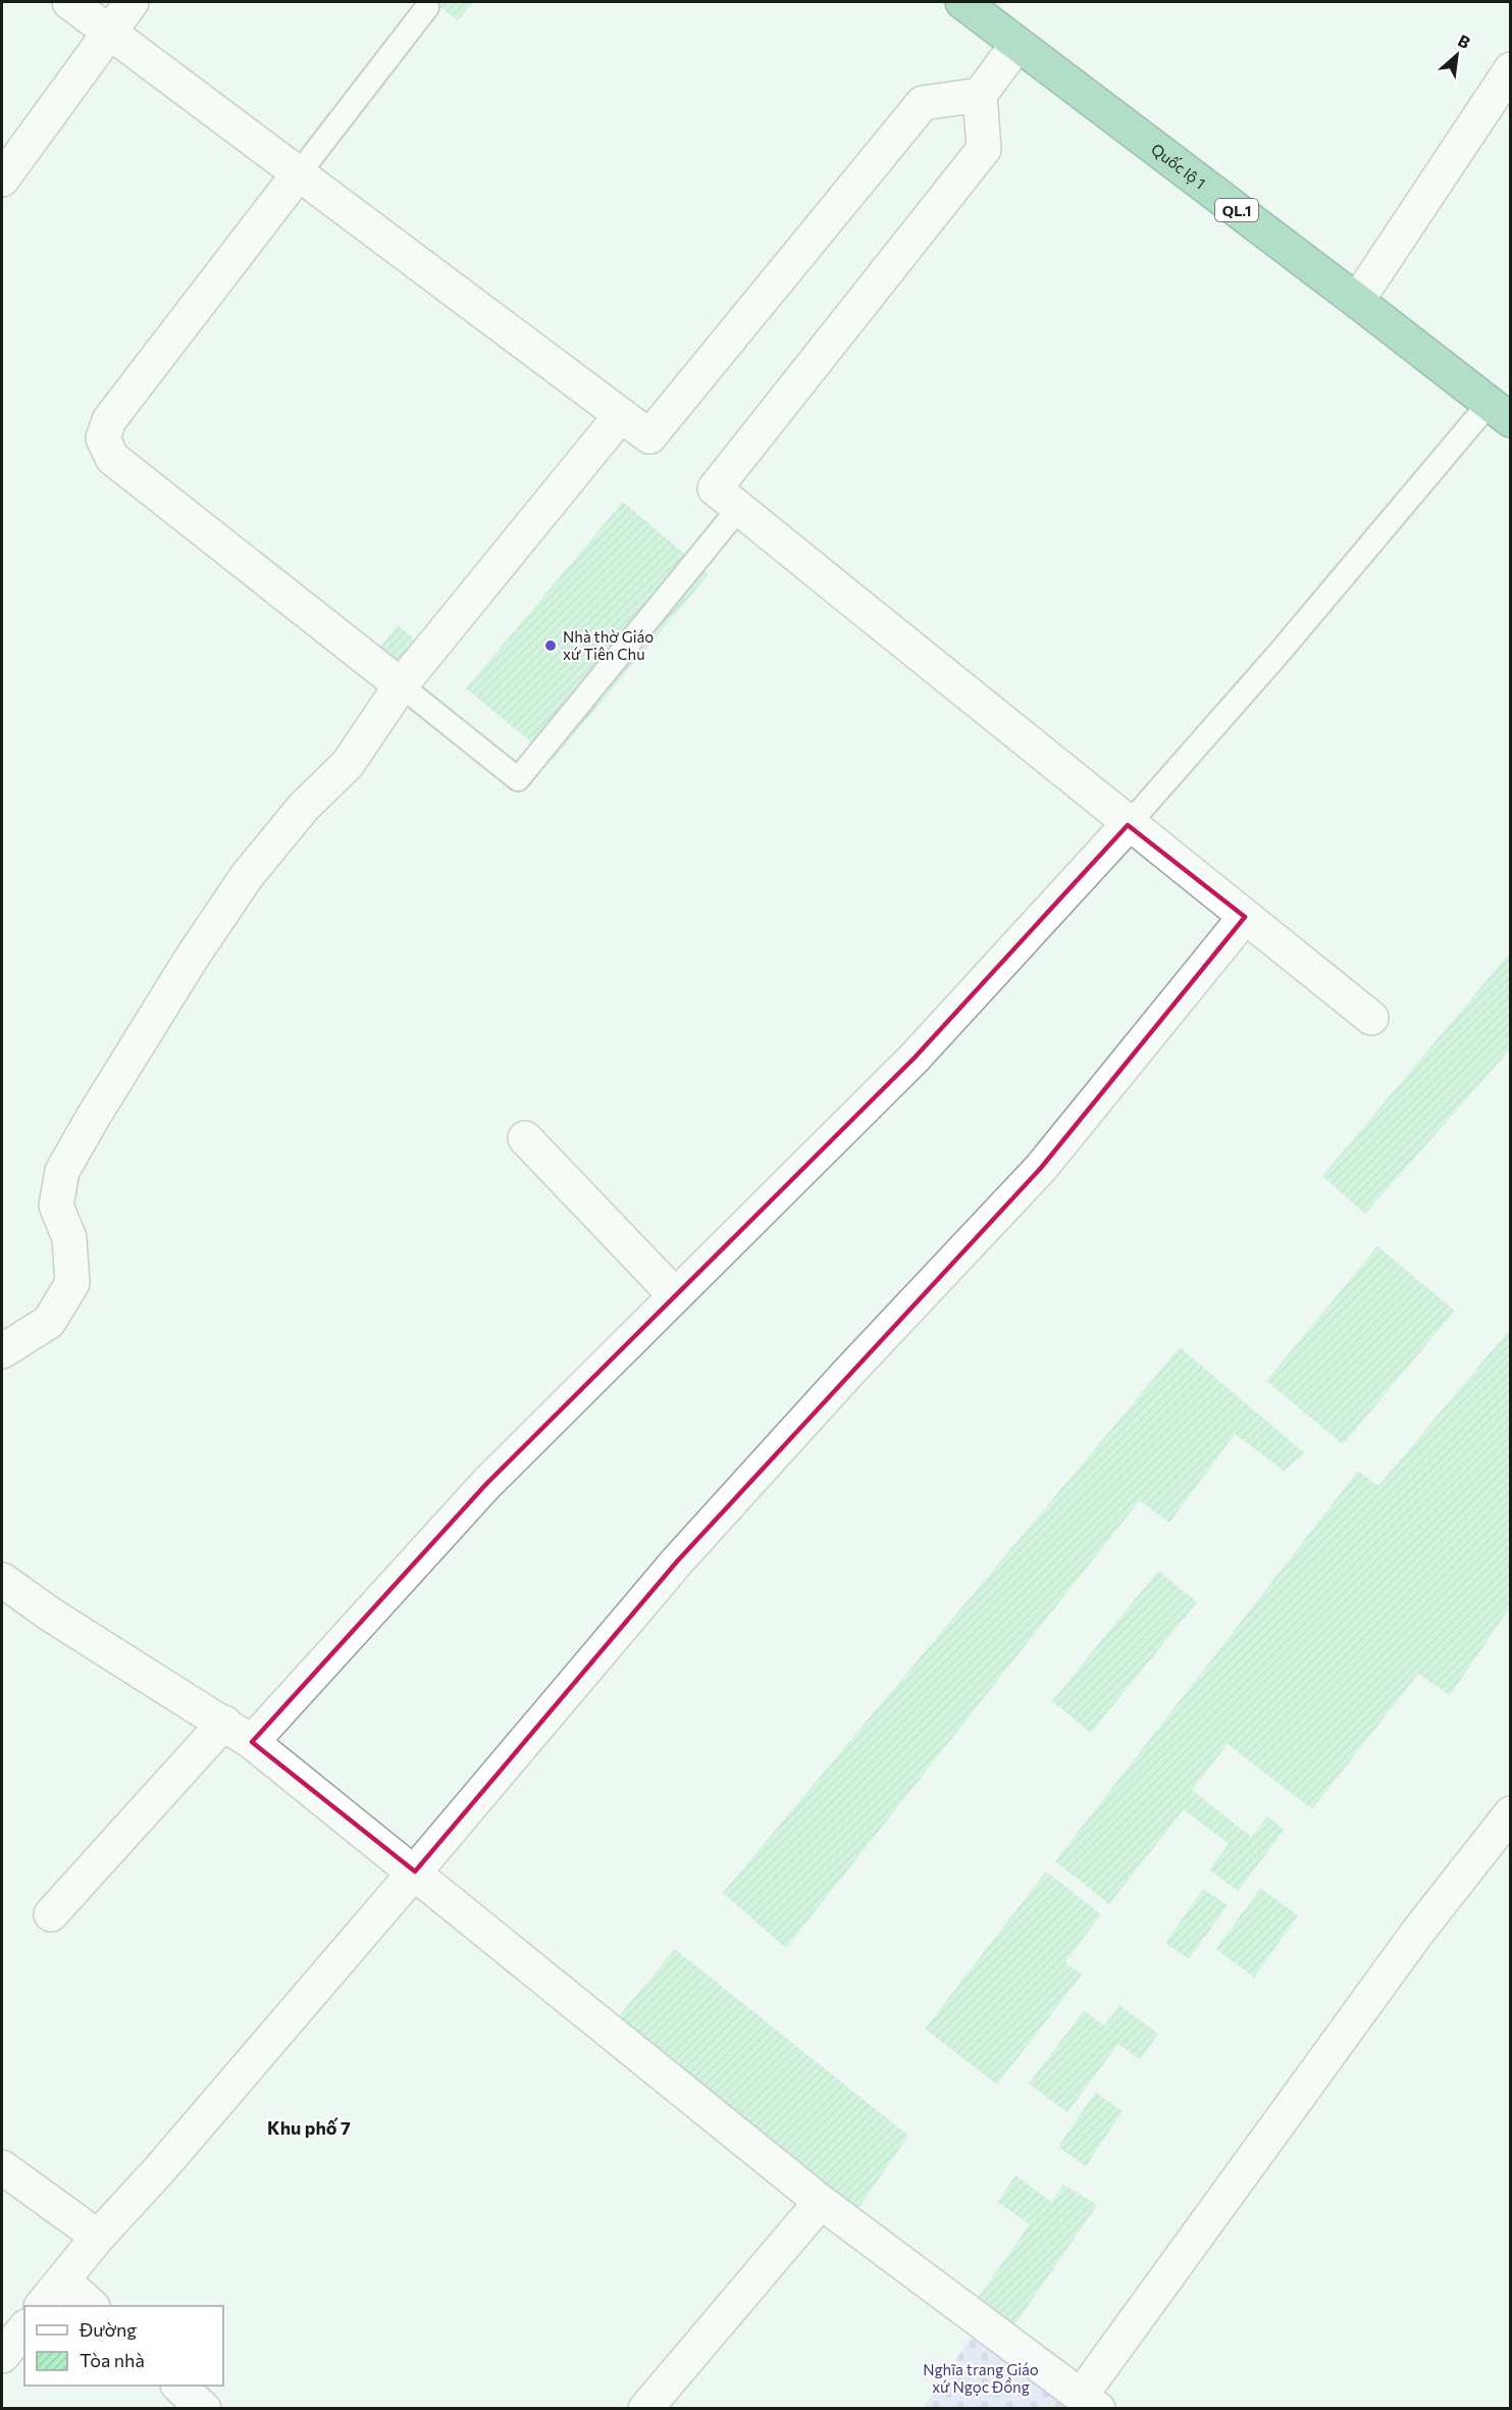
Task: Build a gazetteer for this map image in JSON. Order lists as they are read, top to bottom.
{
  "streets": {
    "highway": ["Quốc lộ 1", "QL.1"]
  },
  "districts": ["Khu phố 7"],
  "parks": ["Nghĩa trang Giáo xứ Ngọc Đồng"],
  "places": ["Nhà thờ Giáo xứ Tiên Chu"],
  "legend": ["Đường", "Tòa nhà"],
  "north": "top right"
}
